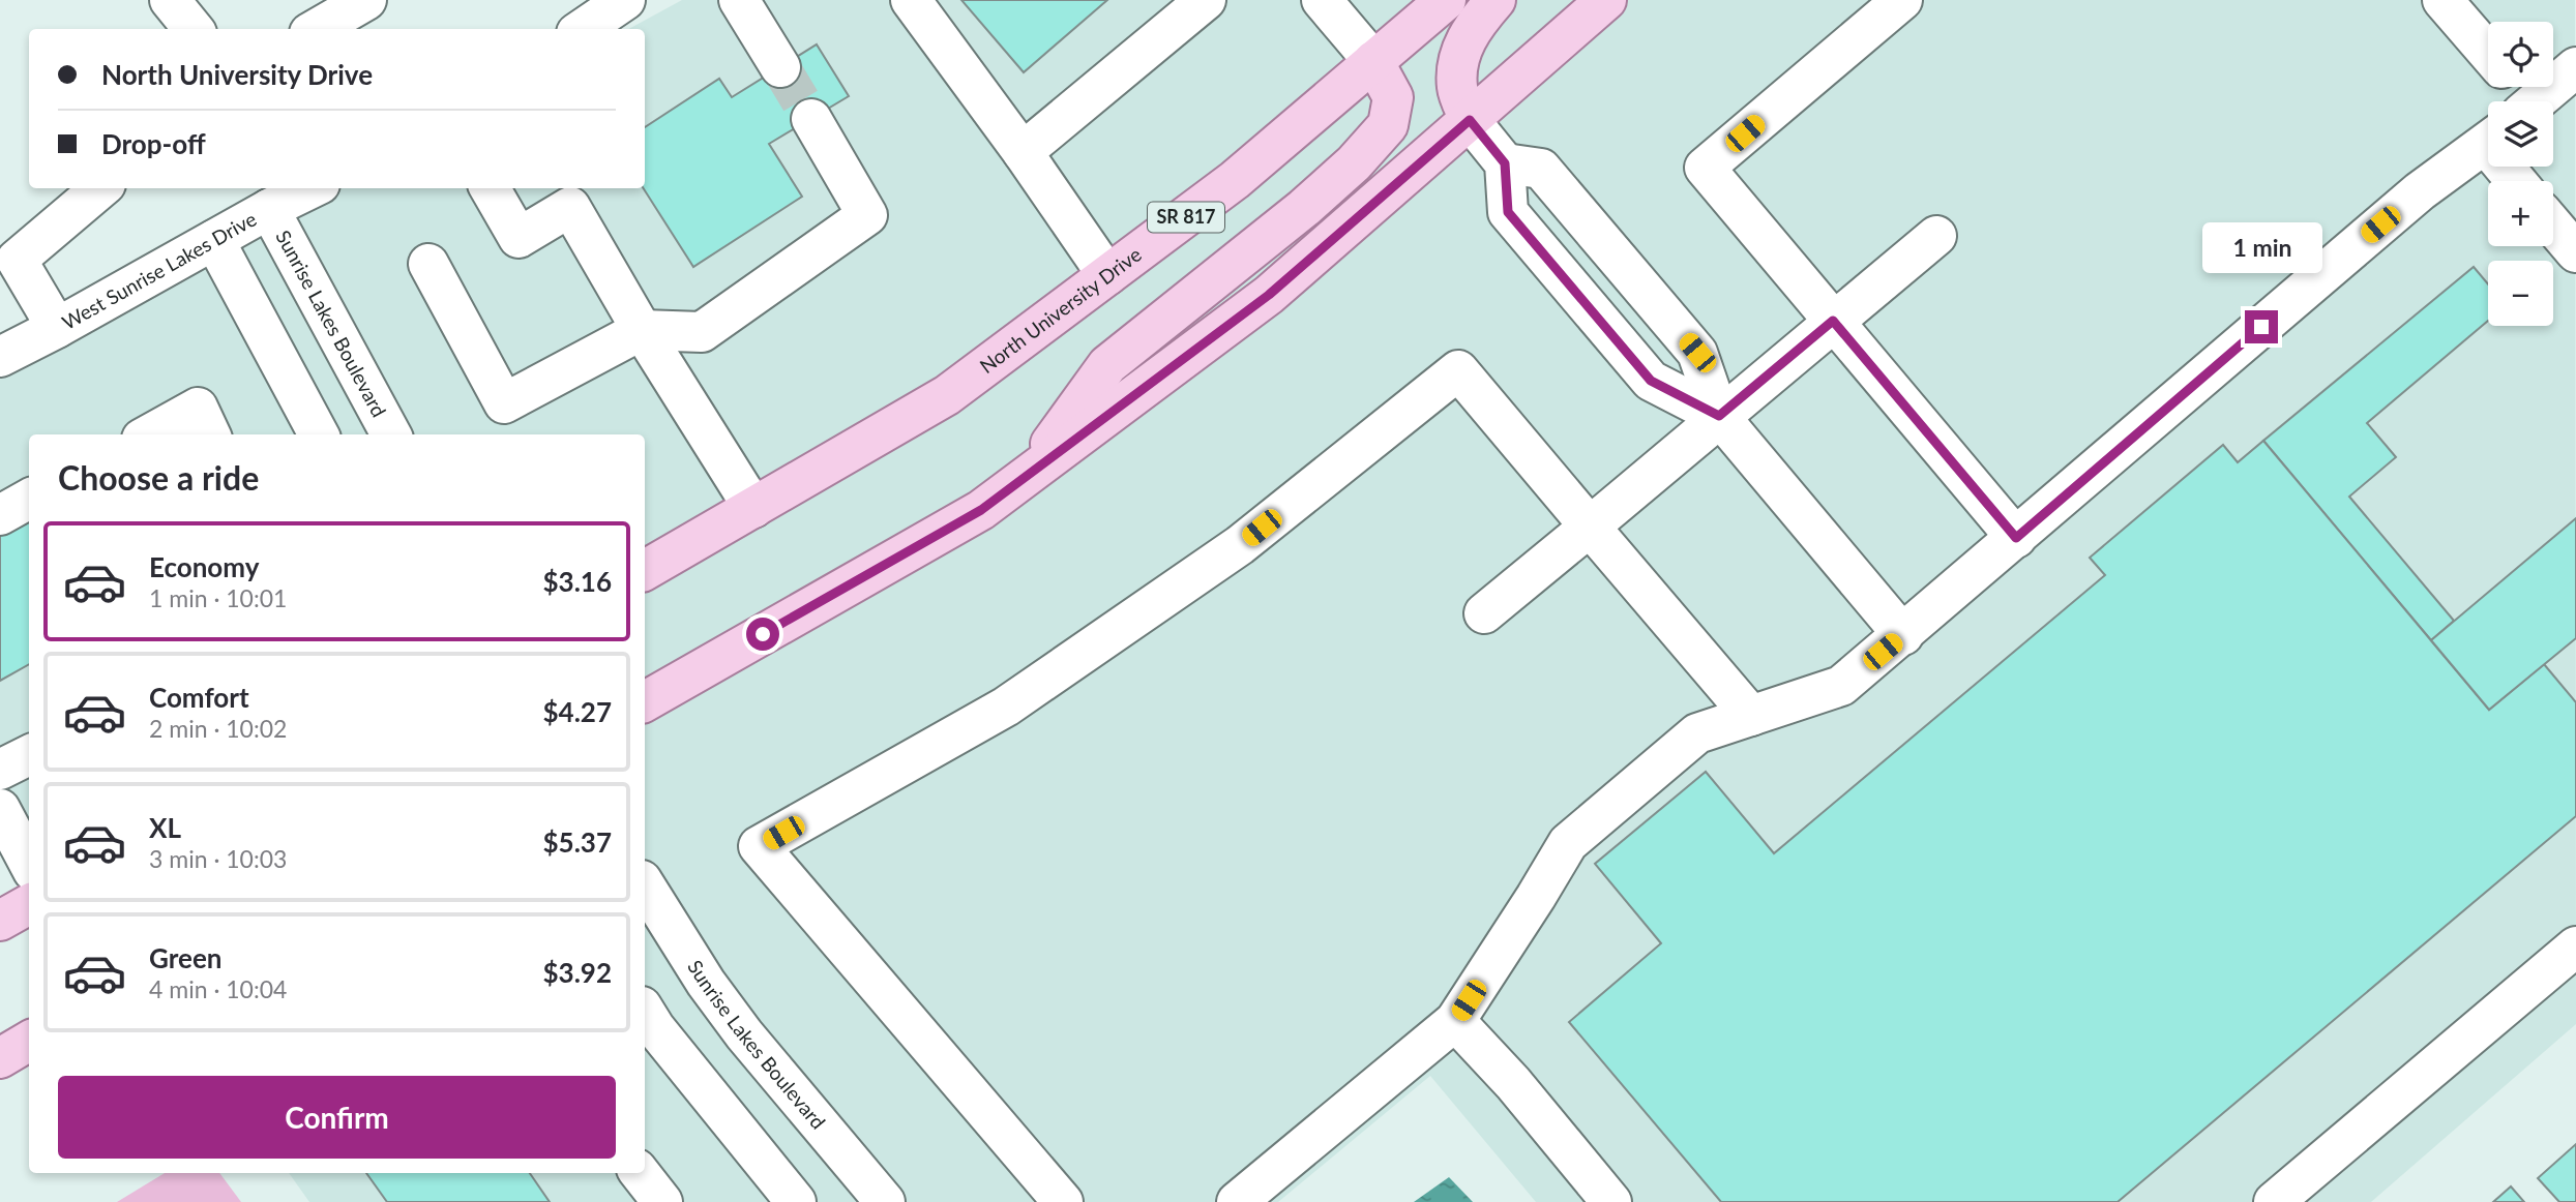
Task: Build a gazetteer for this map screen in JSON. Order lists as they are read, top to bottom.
{
  "streets": {
    "main road": ["SR 817", "North University Drive"],
    "street": ["West Sunrise Lakes Drive", "Sunrise Lakes Boulevard"]
  },
  "crossings": [
    ["West Sunrise Lakes Drive", "Sunrise Lakes Boulevard"]
  ],
  "page": {
    "map_buttons": ["+", "−"],
    "banner": ["North University Drive", "Drop-off"],
    "bubble": "1 min",
    "heading": "Choose a ride",
    "list": [
      {
        "name": "Economy",
        "note": "1 min · 10:01",
        "value": "$3.16"
      },
      {
        "name": "Comfort",
        "note": "2 min · 10:02",
        "value": "$4.27"
      },
      {
        "name": "XL",
        "note": "3 min · 10:03",
        "value": "$5.37"
      },
      {
        "name": "Green",
        "note": "4 min · 10:04",
        "value": "$3.92"
      }
    ],
    "buttons": "Confirm"
  }
}
